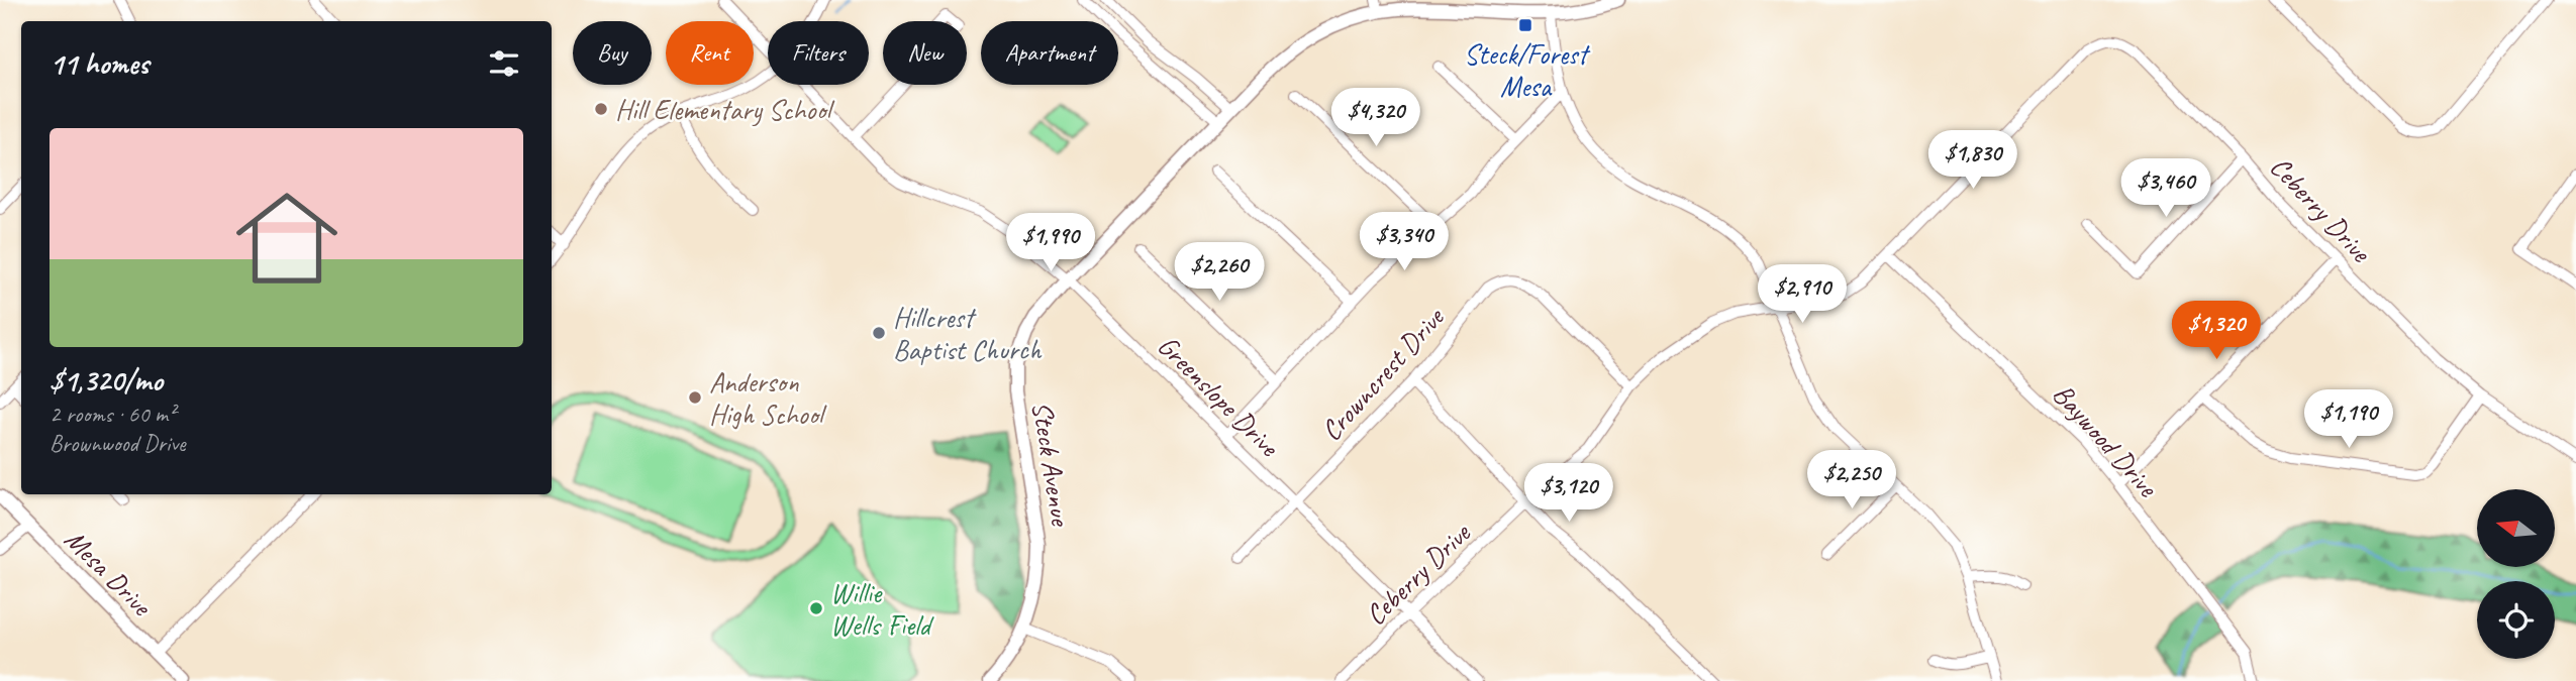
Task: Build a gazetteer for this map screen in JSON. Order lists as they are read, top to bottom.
{
  "streets": {
    "street": [
      "Ceberry Drive",
      "Crowncrest Drive",
      "Greenslope Drive",
      "Baywood Drive",
      "Steck Avenue",
      "Mesa Drive"
    ]
  },
  "crossings": [
    ["Ceberry Drive", "Crowncrest Drive"],
    ["Ceberry Drive", "Greenslope Drive"],
    ["Ceberry Drive", "Baywood Drive"],
    ["Crowncrest Drive", "Greenslope Drive"],
    ["Greenslope Drive", "Steck Avenue"]
  ],
  "places": {
    "transit": ["Steck/Forest Mesa"],
    "other": [
      "Hill Elementary School",
      "Hillcrest Baptist Church",
      "Anderson High School",
      "Willie Wells Field"
    ]
  },
  "north": "left",
  "page": {
    "chip": [
      "Buy",
      "Rent",
      "Filters",
      "New",
      "Apartment"
    ],
    "heading": "11 homes",
    "price": [
      "$4,320",
      "$1,830",
      "$3,460",
      "$3,340",
      "$1,990",
      "$2,260",
      "$2,910",
      "$1,320",
      "$1,190",
      "$2,250",
      "$3,120"
    ],
    "list": [
      {
        "name": "$1,320/mo",
        "note": "2 rooms · 60 m² · Brownwood Drive"
      }
    ]
  }
}
